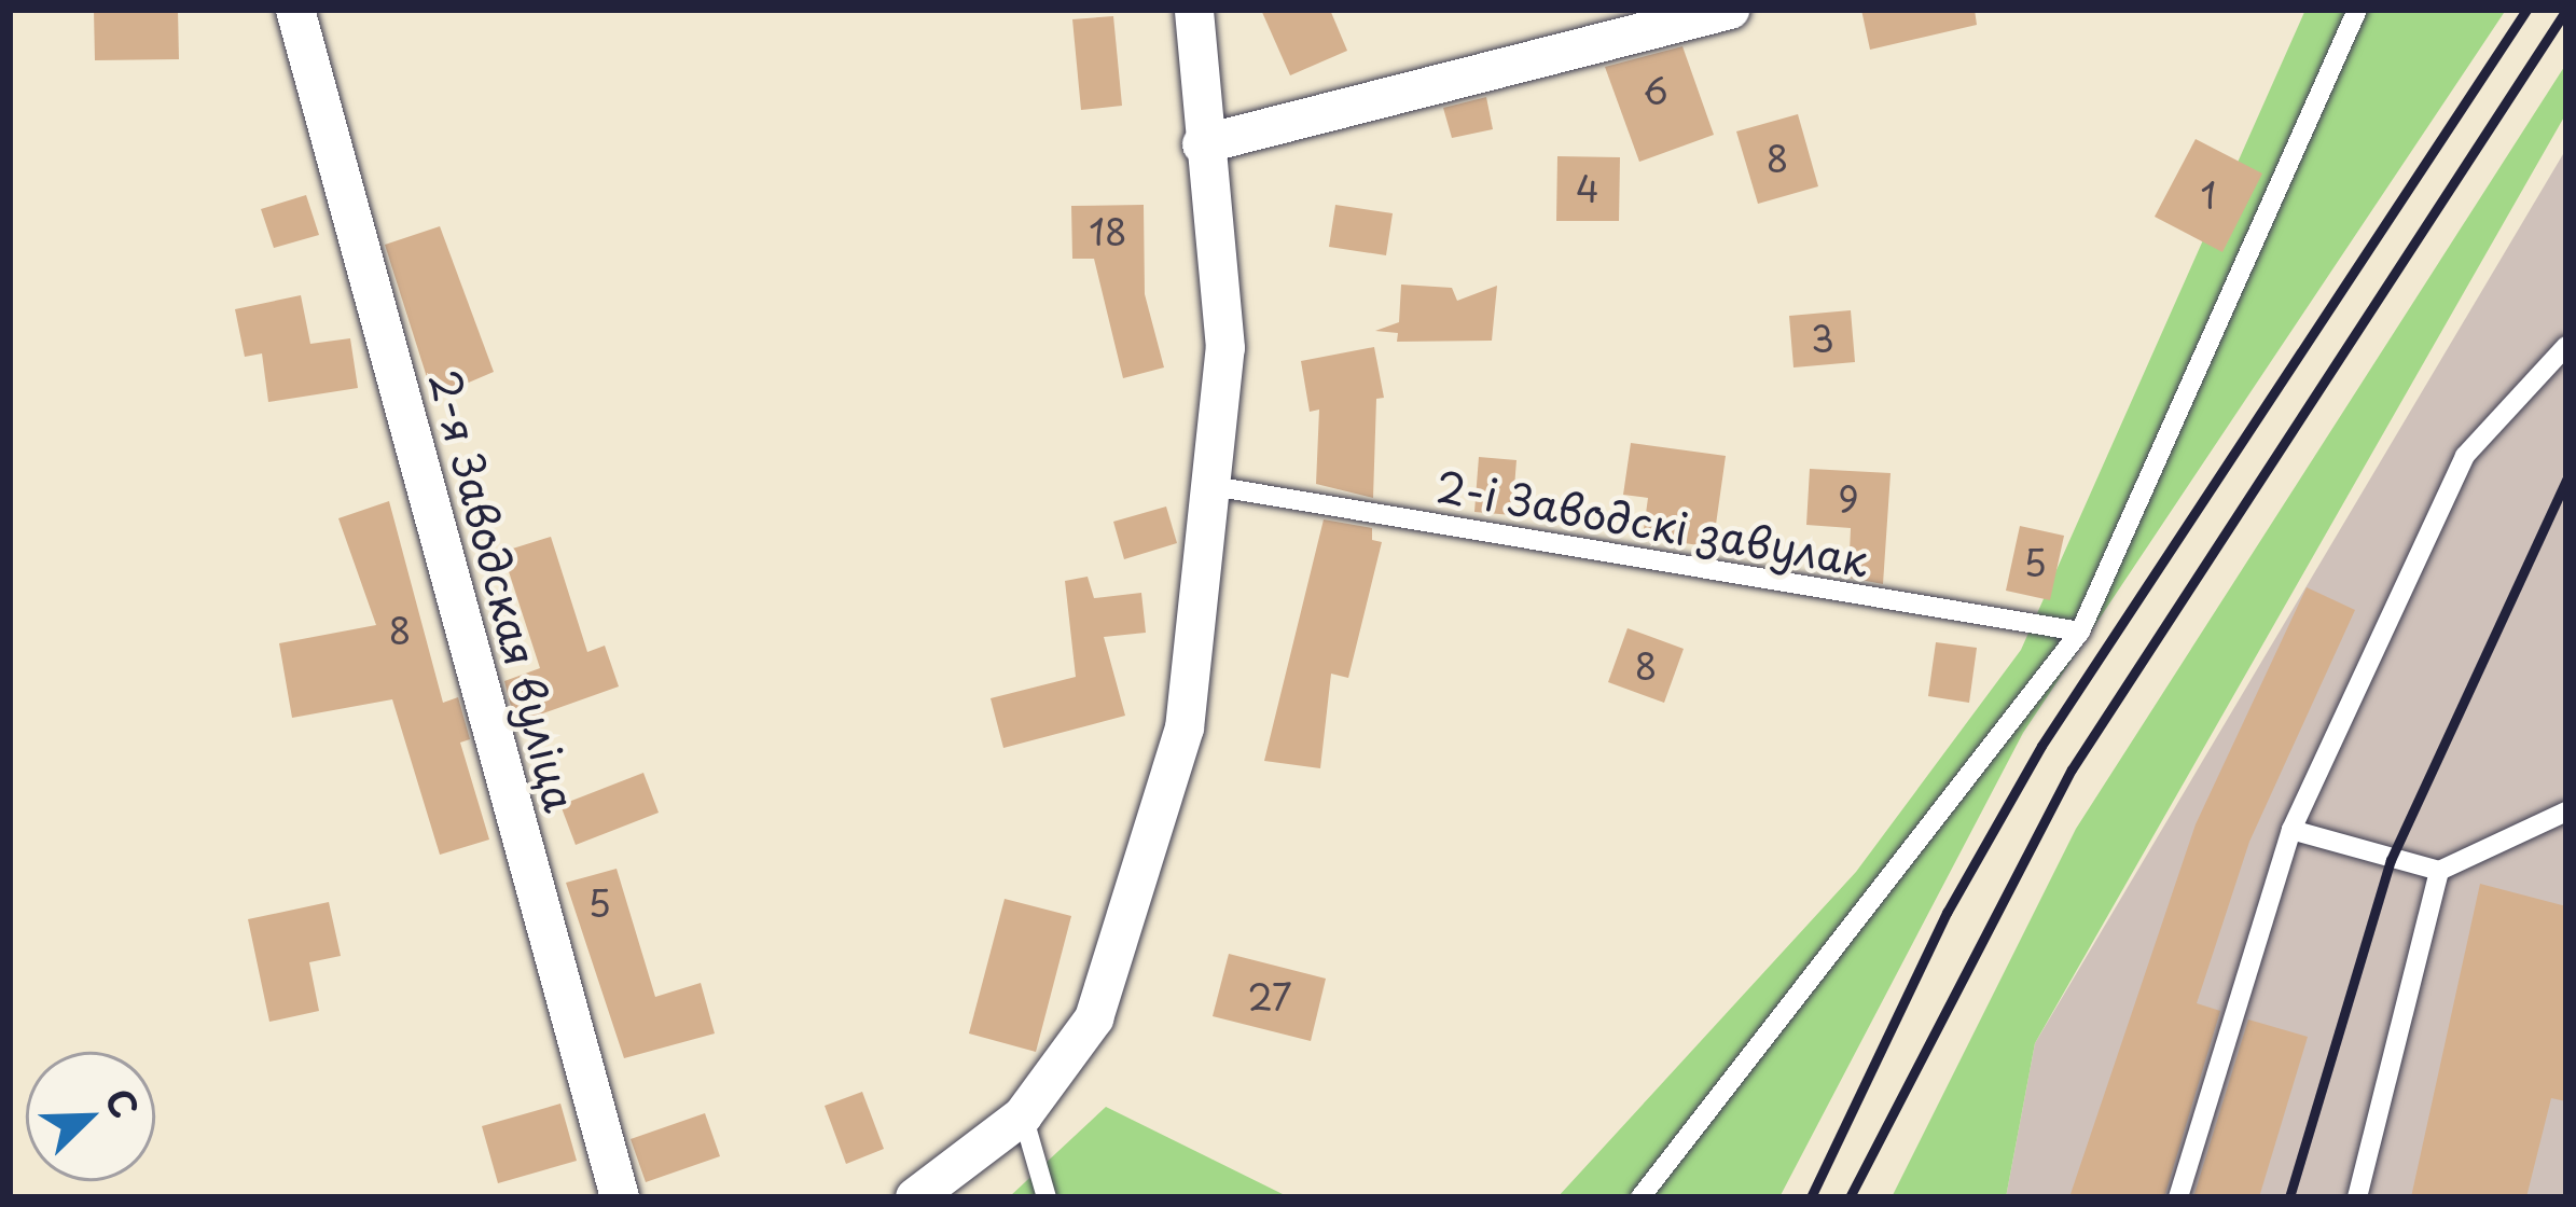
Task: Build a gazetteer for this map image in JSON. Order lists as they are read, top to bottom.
{
  "streets": {
    "street": ["2-я Заводская вуліца"],
    "lane": ["2-і Заводскі завулак"]
  },
  "house_numbers": [
    "6",
    "8",
    "4",
    "1",
    "18",
    "3",
    "9",
    "5",
    "8",
    "8",
    "5",
    "27"
  ],
  "north": "top right"
}
